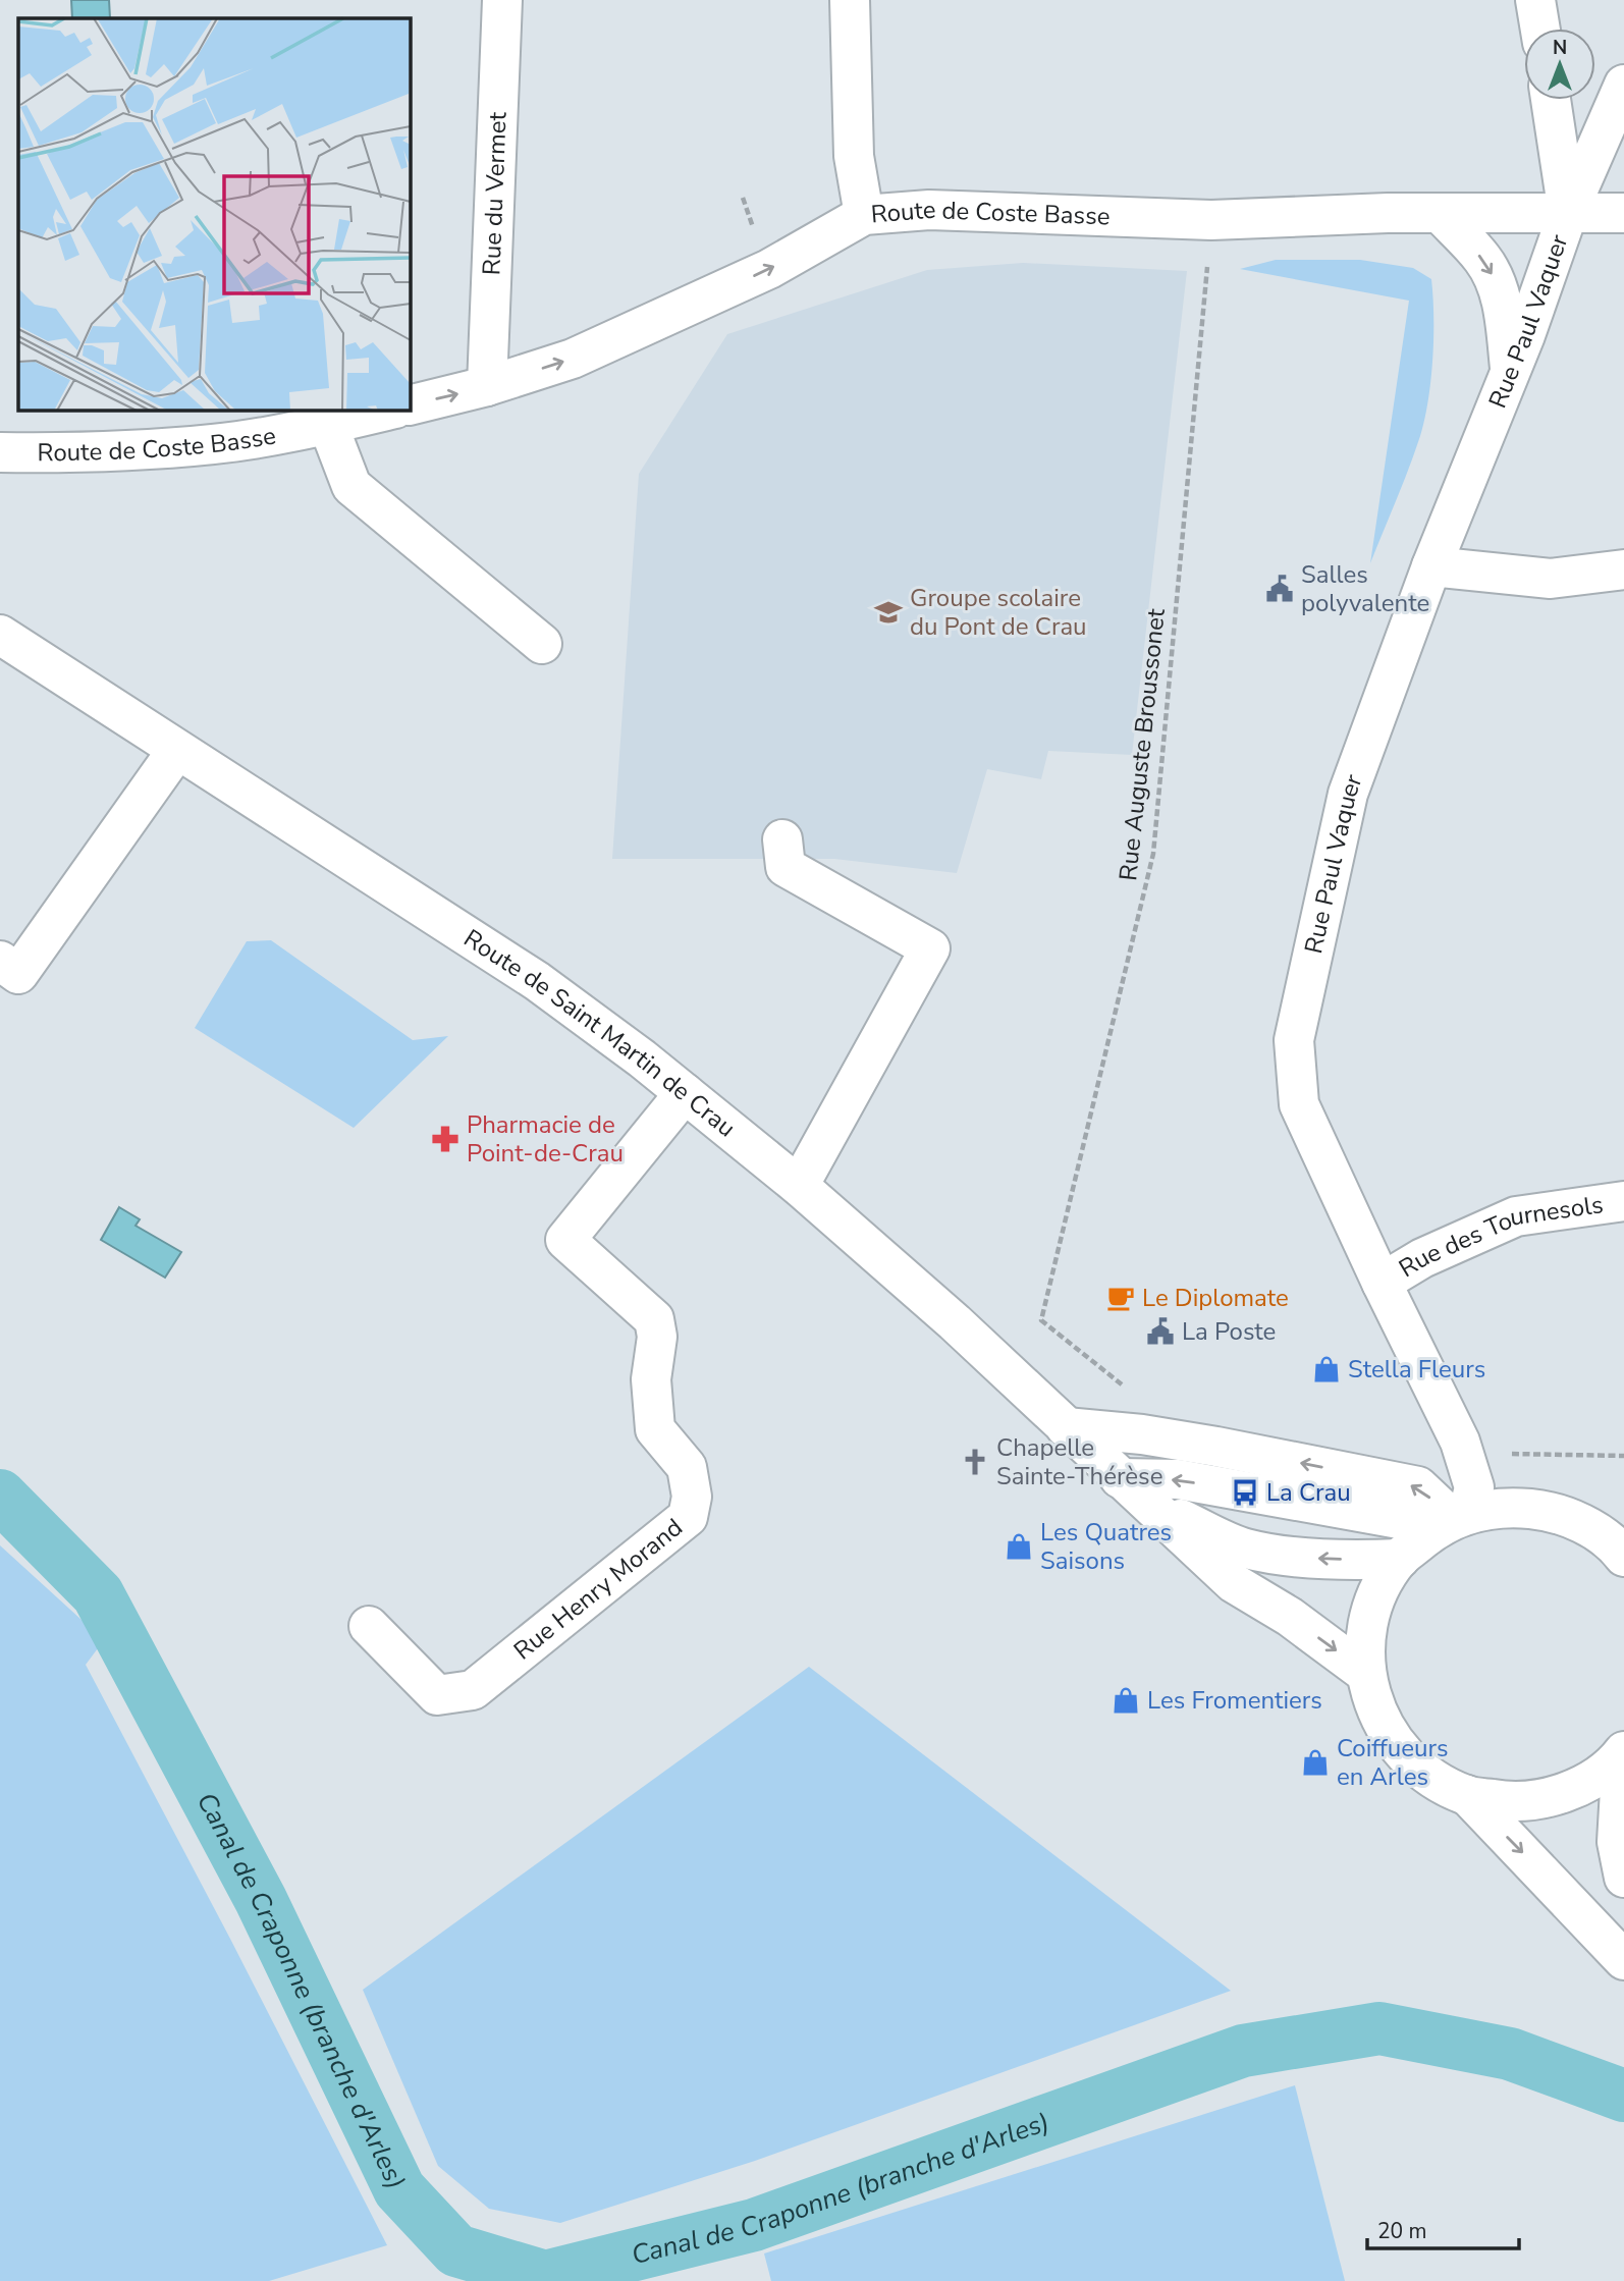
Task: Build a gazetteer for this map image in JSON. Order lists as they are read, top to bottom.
{
  "streets": {
    "street": [
      "Rue du Vermet",
      "Route de Coste Basse",
      "Rue Paul Vaquer",
      "Route de Saint Martin de Crau",
      "Rue des Tournesols",
      "Rue Henry Morand"
    ],
    "path": ["Rue Auguste Broussonet"]
  },
  "crossings": [
    ["Rue du Vermet", "Route de Coste Basse"],
    ["Route de Coste Basse", "Rue Paul Vaquer"],
    ["Route de Coste Basse", "Rue Auguste Broussonet"],
    ["Rue Paul Vaquer", "Rue des Tournesols"],
    ["Route de Saint Martin de Crau", "Rue Henry Morand"]
  ],
  "water": ["Canal de Craponne (branche d'Arles)"],
  "places": {
    "public building": ["Salles polyvalente", "La Poste"],
    "school or university": ["Groupe scolaire du Pont de Crau"],
    "pharmacy": ["Pharmacie de Point-de-Crau"],
    "cafe": ["Le Diplomate"],
    "shop": [
      "Stella Fleurs",
      "Les Quatres Saisons",
      "Les Fromentiers",
      "Coiffueurs en Arles"
    ],
    "church": ["Chapelle Sainte-Thérèse"],
    "bus stop": ["La Crau"]
  },
  "scale_bar": "20 m",
  "north": "top"
}
